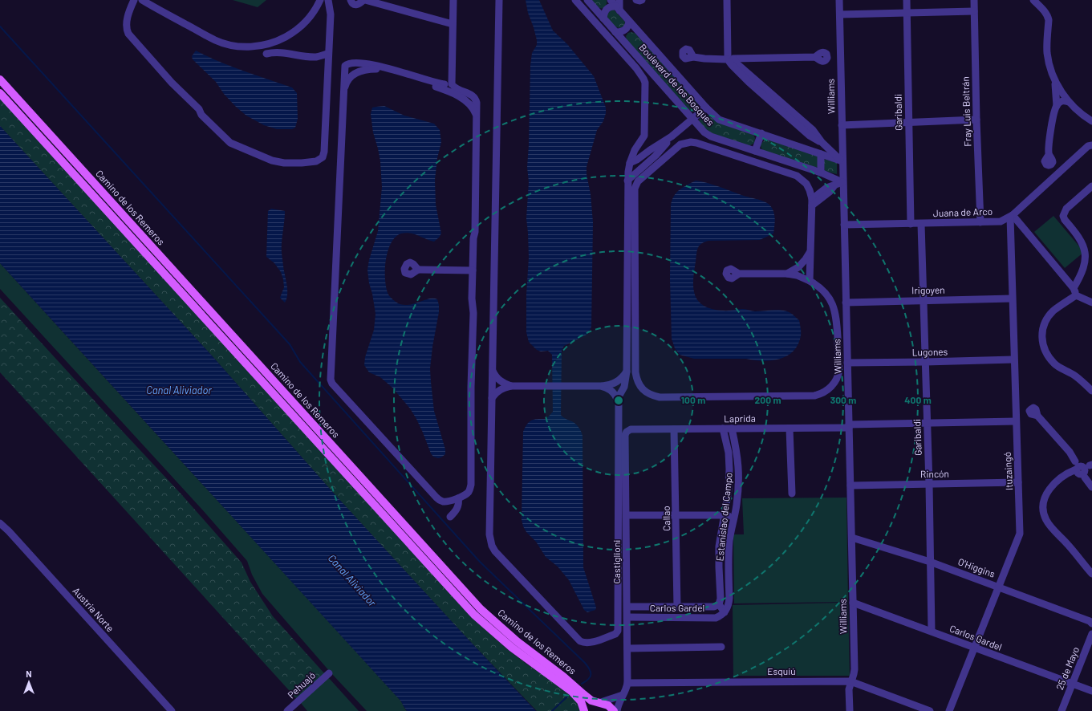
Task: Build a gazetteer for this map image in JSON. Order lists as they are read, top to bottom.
{
  "streets": {
    "main road": ["Camino de los Remeros"],
    "street": [
      "Boulevard de los Bosques",
      "Williams",
      "Fray Luis Beltrán",
      "Garibaldi",
      "Juana de Arco",
      "Irigoyen",
      "Lugones",
      "Laprida",
      "Ituzaingó",
      "Rincón",
      "Estanislao del Campo",
      "Callao",
      "Castiglioni",
      "O'Higgins",
      "Carlos Gardel",
      "Austria Norte",
      "25 de Mayo",
      "Esquiú",
      "Pehuajó"
    ]
  },
  "crossings": [
    ["Boulevard de los Bosques", "Williams"],
    ["Williams", "Juana de Arco"],
    ["Williams", "Irigoyen"],
    ["Williams", "Lugones"],
    ["Williams", "Laprida"],
    ["Williams", "Rincón"],
    ["Williams", "O'Higgins"],
    ["Williams", "Carlos Gardel"],
    ["Williams", "Esquiú"],
    ["Fray Luis Beltrán", "Juana de Arco"],
    ["Garibaldi", "Juana de Arco"],
    ["Garibaldi", "Irigoyen"],
    ["Garibaldi", "Lugones"],
    ["Garibaldi", "Laprida"],
    ["Garibaldi", "Rincón"],
    ["Garibaldi", "O'Higgins"],
    ["Garibaldi", "Carlos Gardel"],
    ["Juana de Arco", "Ituzaingó"],
    ["Irigoyen", "Ituzaingó"],
    ["Lugones", "Ituzaingó"],
    ["Laprida", "Ituzaingó"],
    ["Laprida", "Estanislao del Campo"],
    ["Laprida", "Callao"],
    ["Laprida", "Castiglioni"],
    ["Ituzaingó", "Rincón"],
    ["Ituzaingó", "O'Higgins"],
    ["Ituzaingó", "Carlos Gardel"],
    ["Estanislao del Campo", "Carlos Gardel"],
    ["Callao", "Carlos Gardel"],
    ["Castiglioni", "Carlos Gardel"],
    ["Castiglioni", "Esquiú"],
    ["Carlos Gardel", "25 de Mayo"]
  ],
  "water": ["Canal Aliviador"],
  "north": "top",
  "rings": [
    "100 m",
    "200 m",
    "300 m",
    "400 m"
  ]
}
